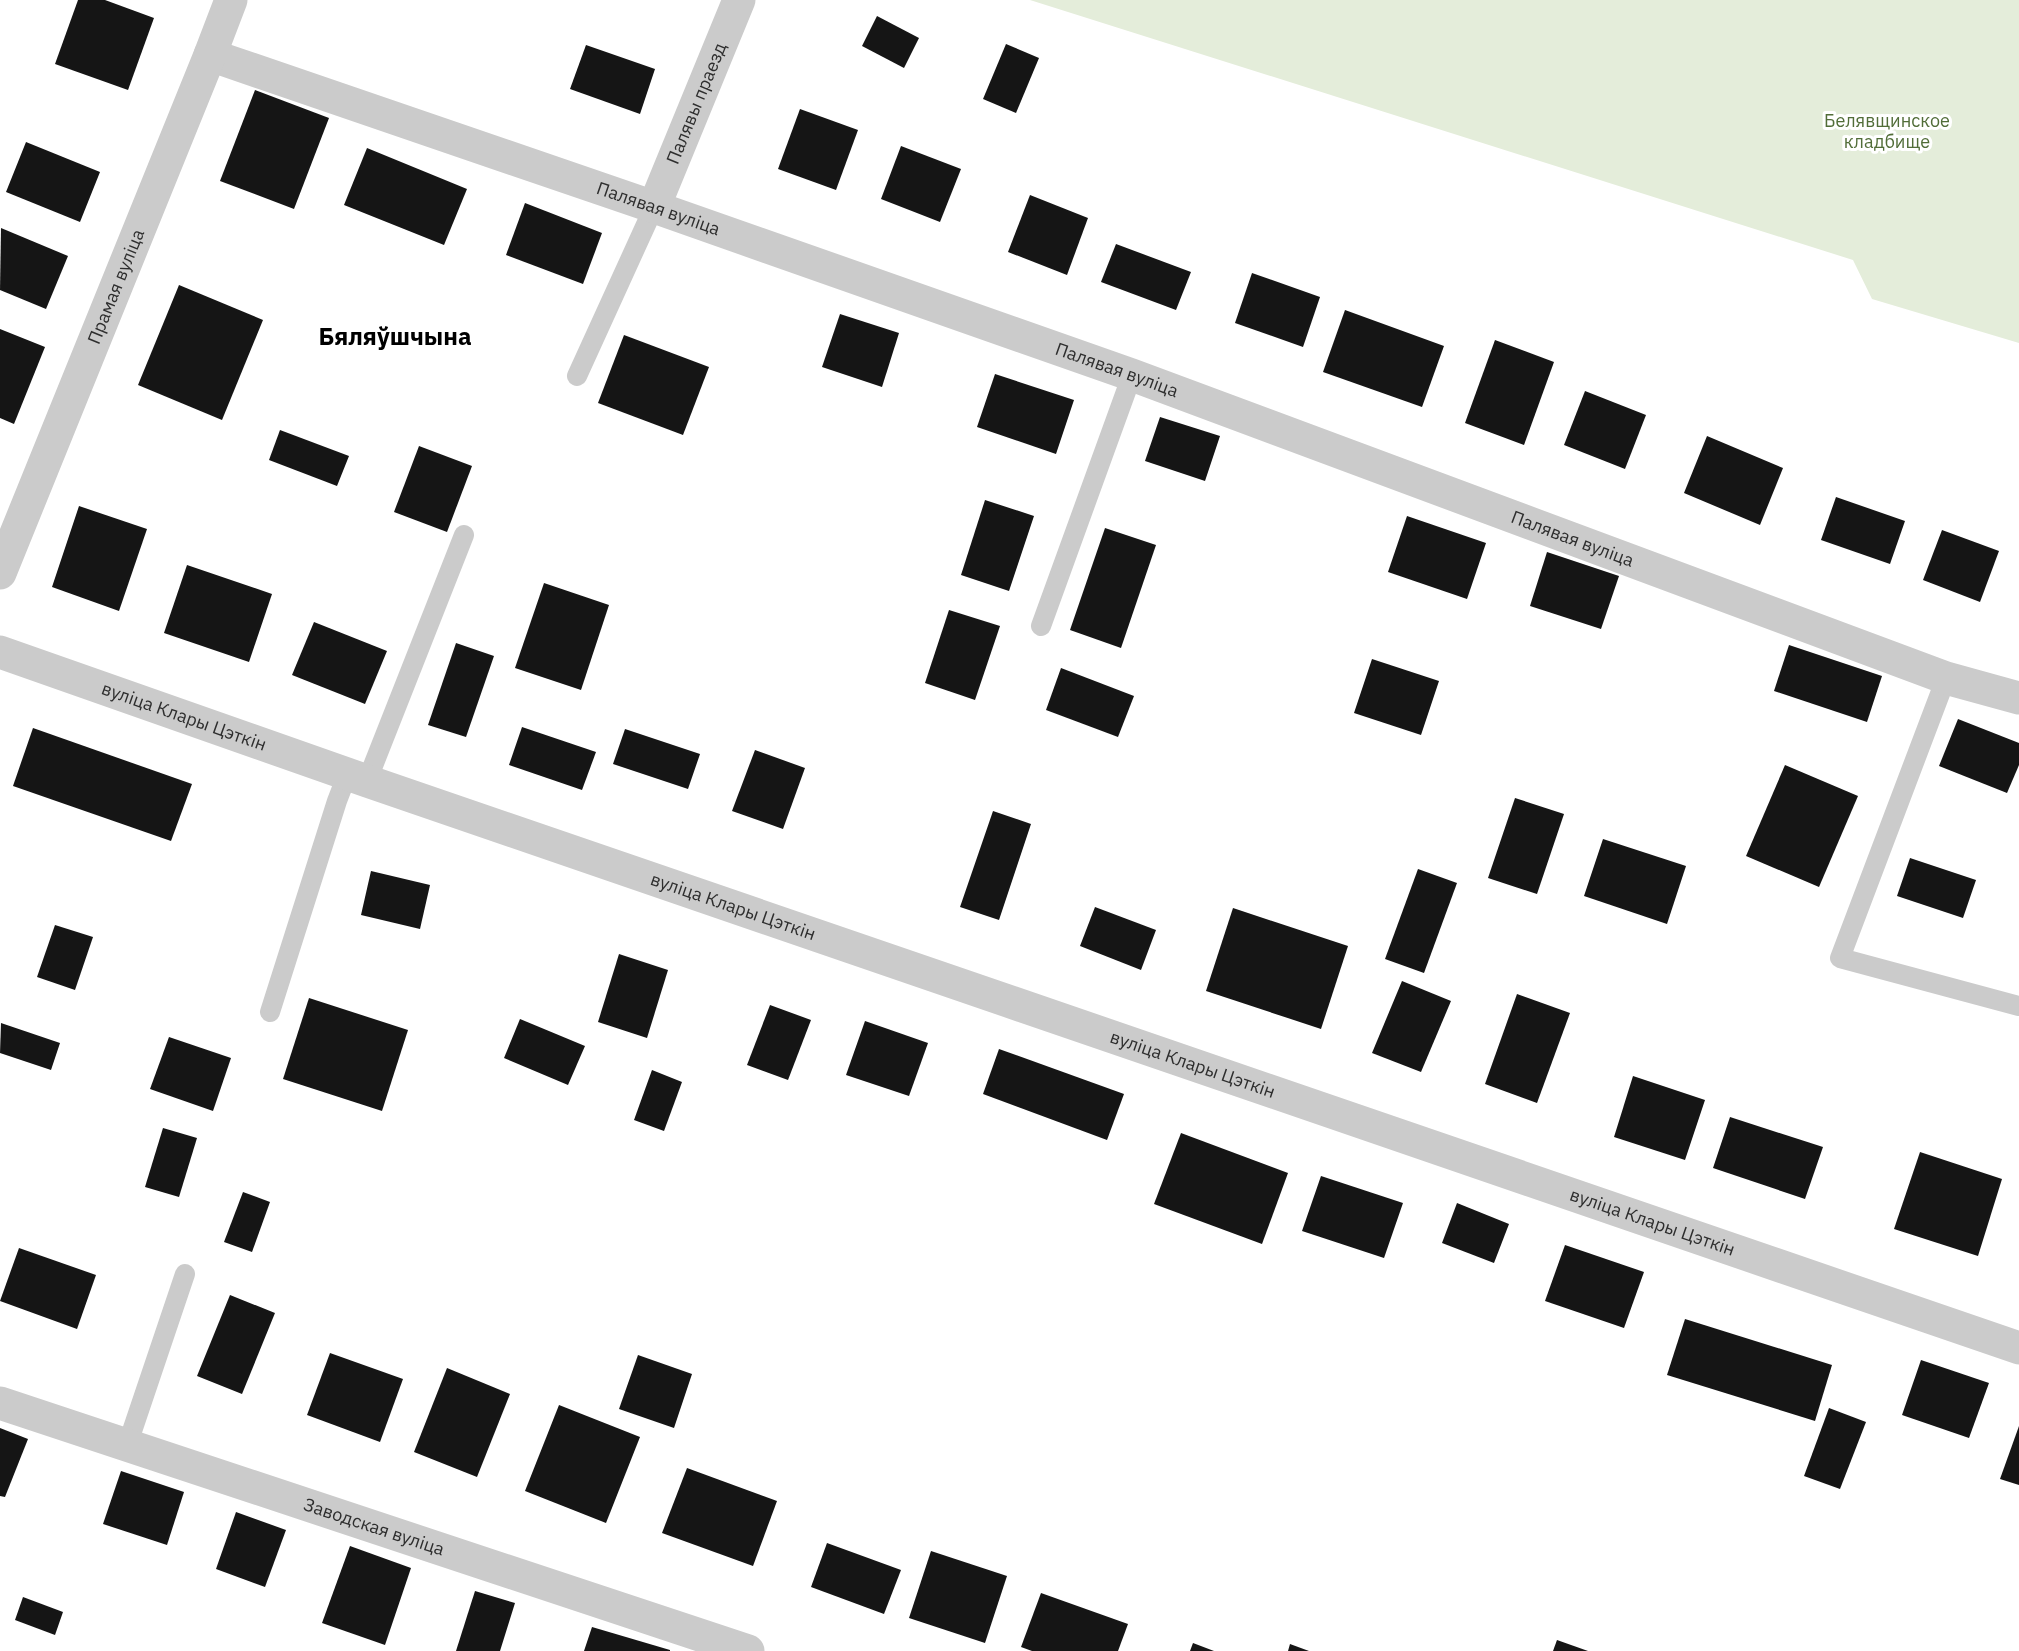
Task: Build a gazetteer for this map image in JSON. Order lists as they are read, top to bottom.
{
  "streets": {
    "street": [
      "Палявы праезд",
      "Палявая вуліца",
      "Прамая вуліца",
      "вуліца Клары Цэткін",
      "Заводская вуліца"
    ]
  },
  "crossings": [
    ["Палявы праезд", "Палявая вуліца"],
    ["Палявая вуліца", "Прамая вуліца"]
  ],
  "districts": ["Бяляўшчына"],
  "parks": ["Белявщинское кладбище"]
}
